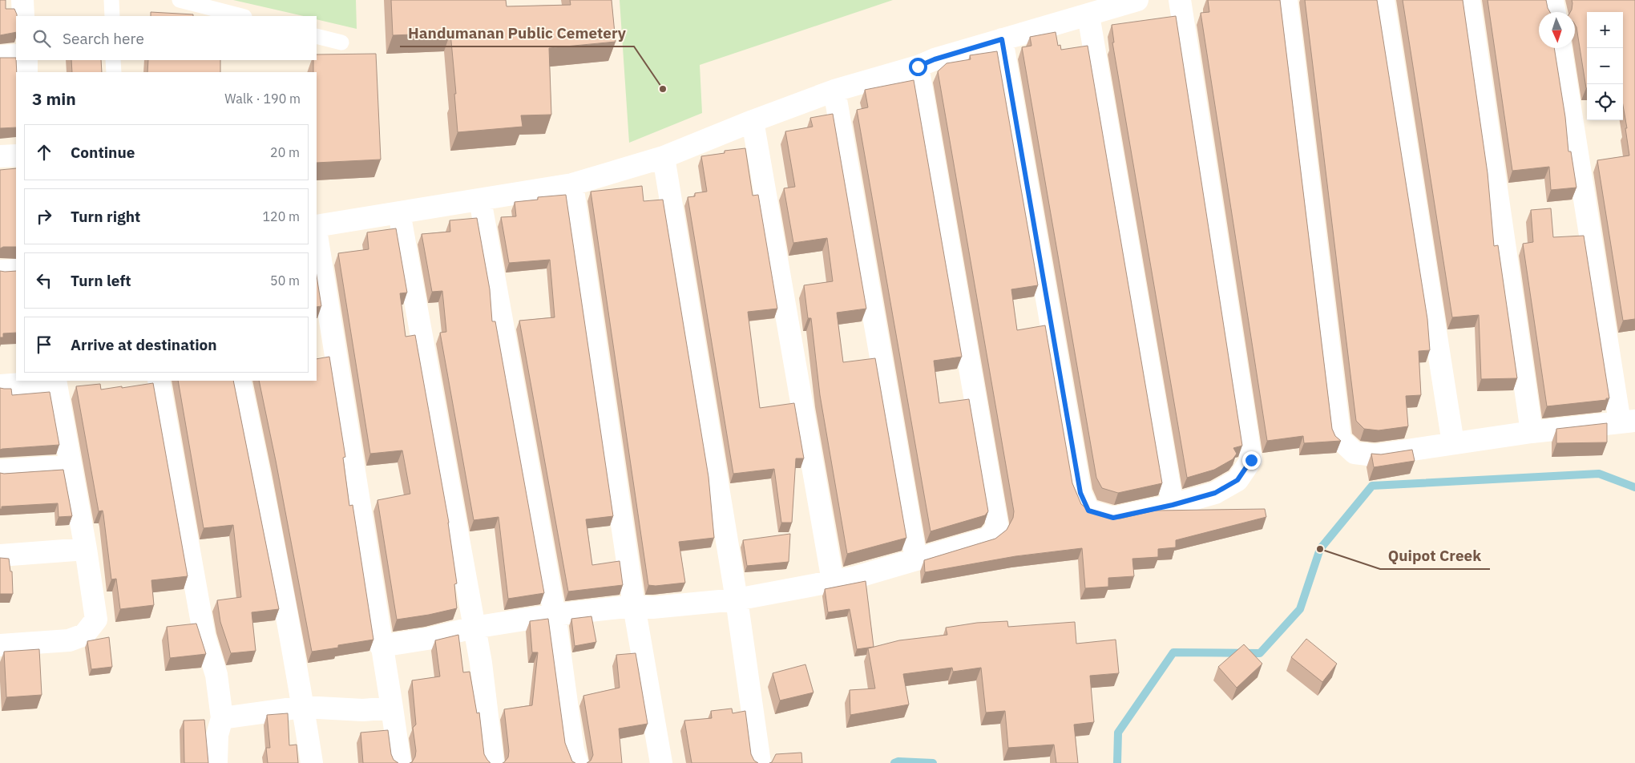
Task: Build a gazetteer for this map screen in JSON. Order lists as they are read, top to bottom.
{
  "places": ["Handumanan Public Cemetery", "Quipot Creek"],
  "north": "bottom",
  "page": {
    "map_buttons": ["+", "−"],
    "search": "Search here",
    "heading": ["3 min", "Walk · 190 m"],
    "list": [
      ["Continue", "20 m"],
      ["Turn right", "120 m"],
      ["Turn left", "50 m"],
      "Arrive at destination"
    ]
  }
}
